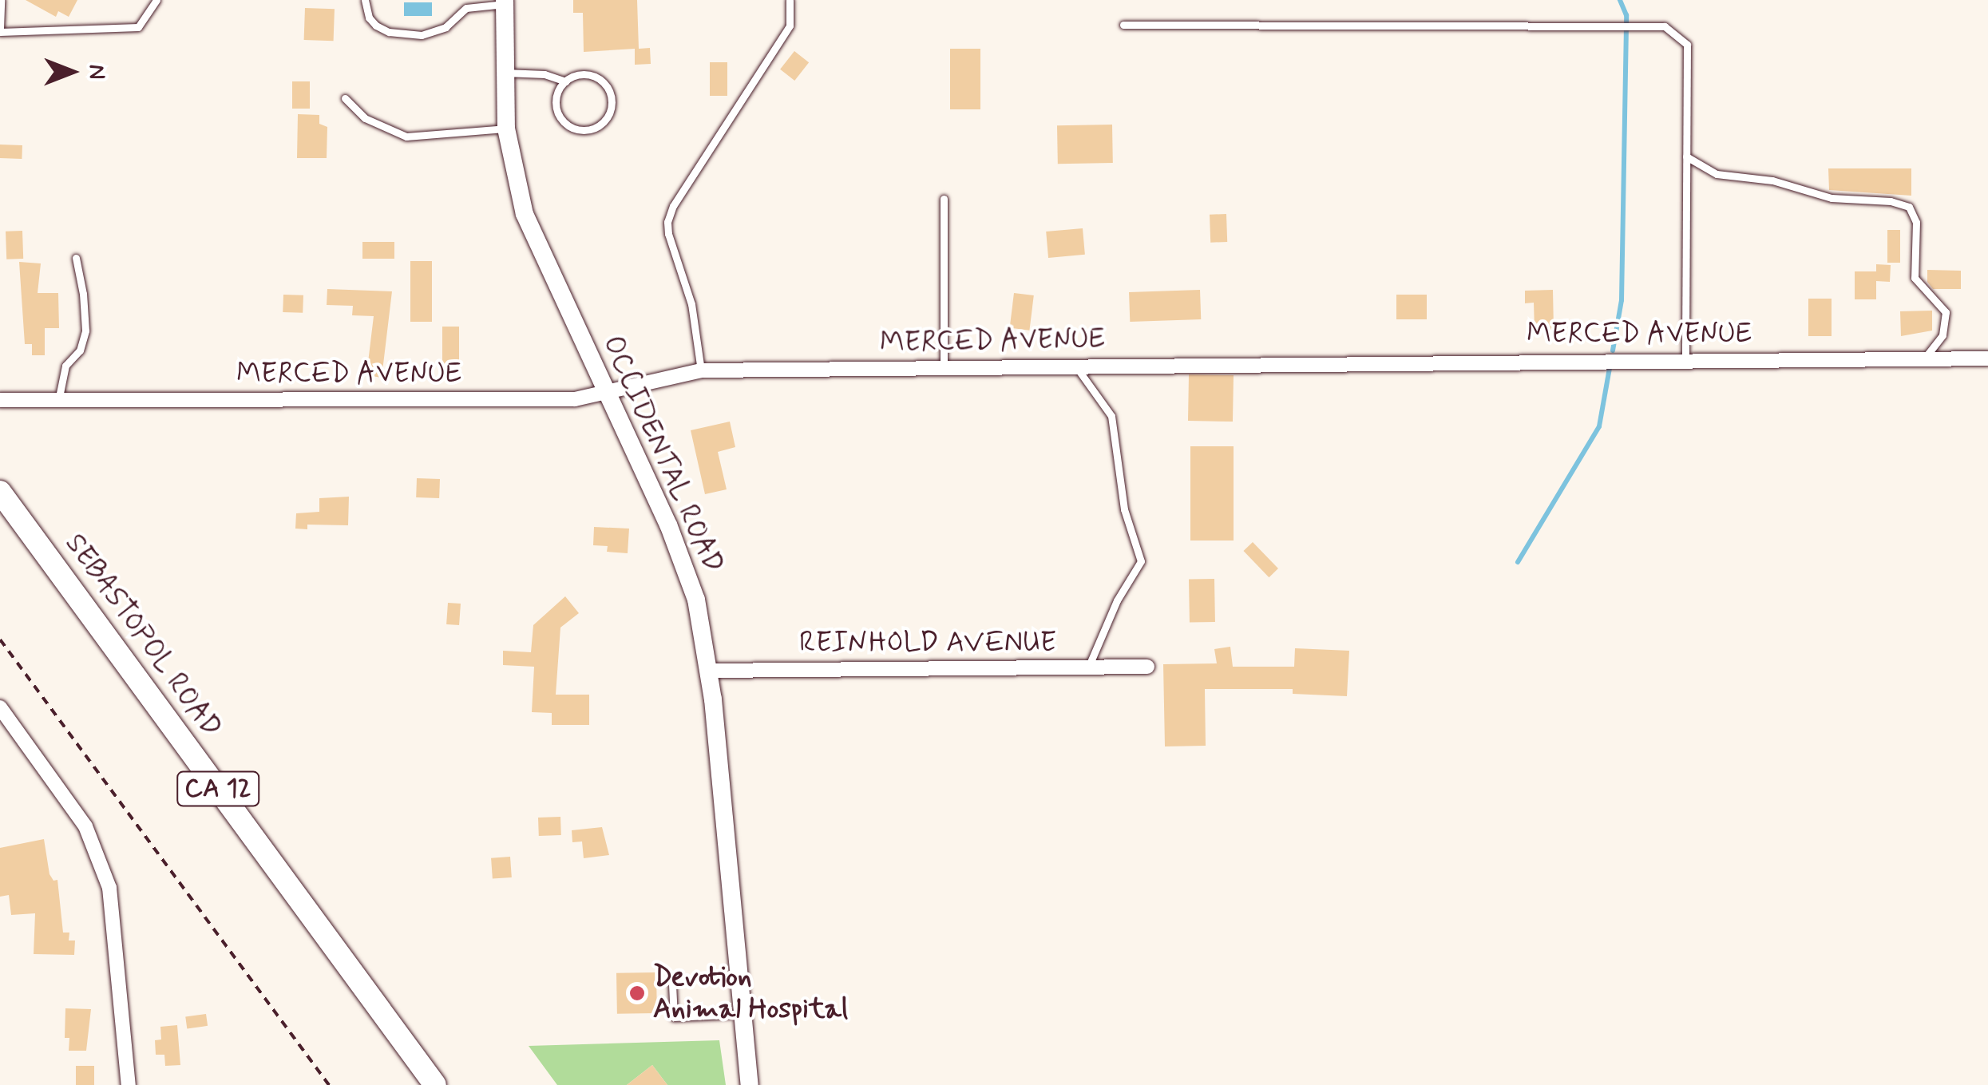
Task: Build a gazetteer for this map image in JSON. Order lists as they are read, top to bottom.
{
  "streets": {
    "main road": ["SEBASTOPOL ROAD", "CA 12"],
    "street": ["MERCED AVENUE", "OCCIDENTAL ROAD", "REINHOLD AVENUE"]
  },
  "crossings": [
    ["MERCED AVENUE", "OCCIDENTAL ROAD"],
    ["OCCIDENTAL ROAD", "REINHOLD AVENUE"]
  ],
  "places": ["Devotion Animal Hospital"],
  "north": "right"
}
